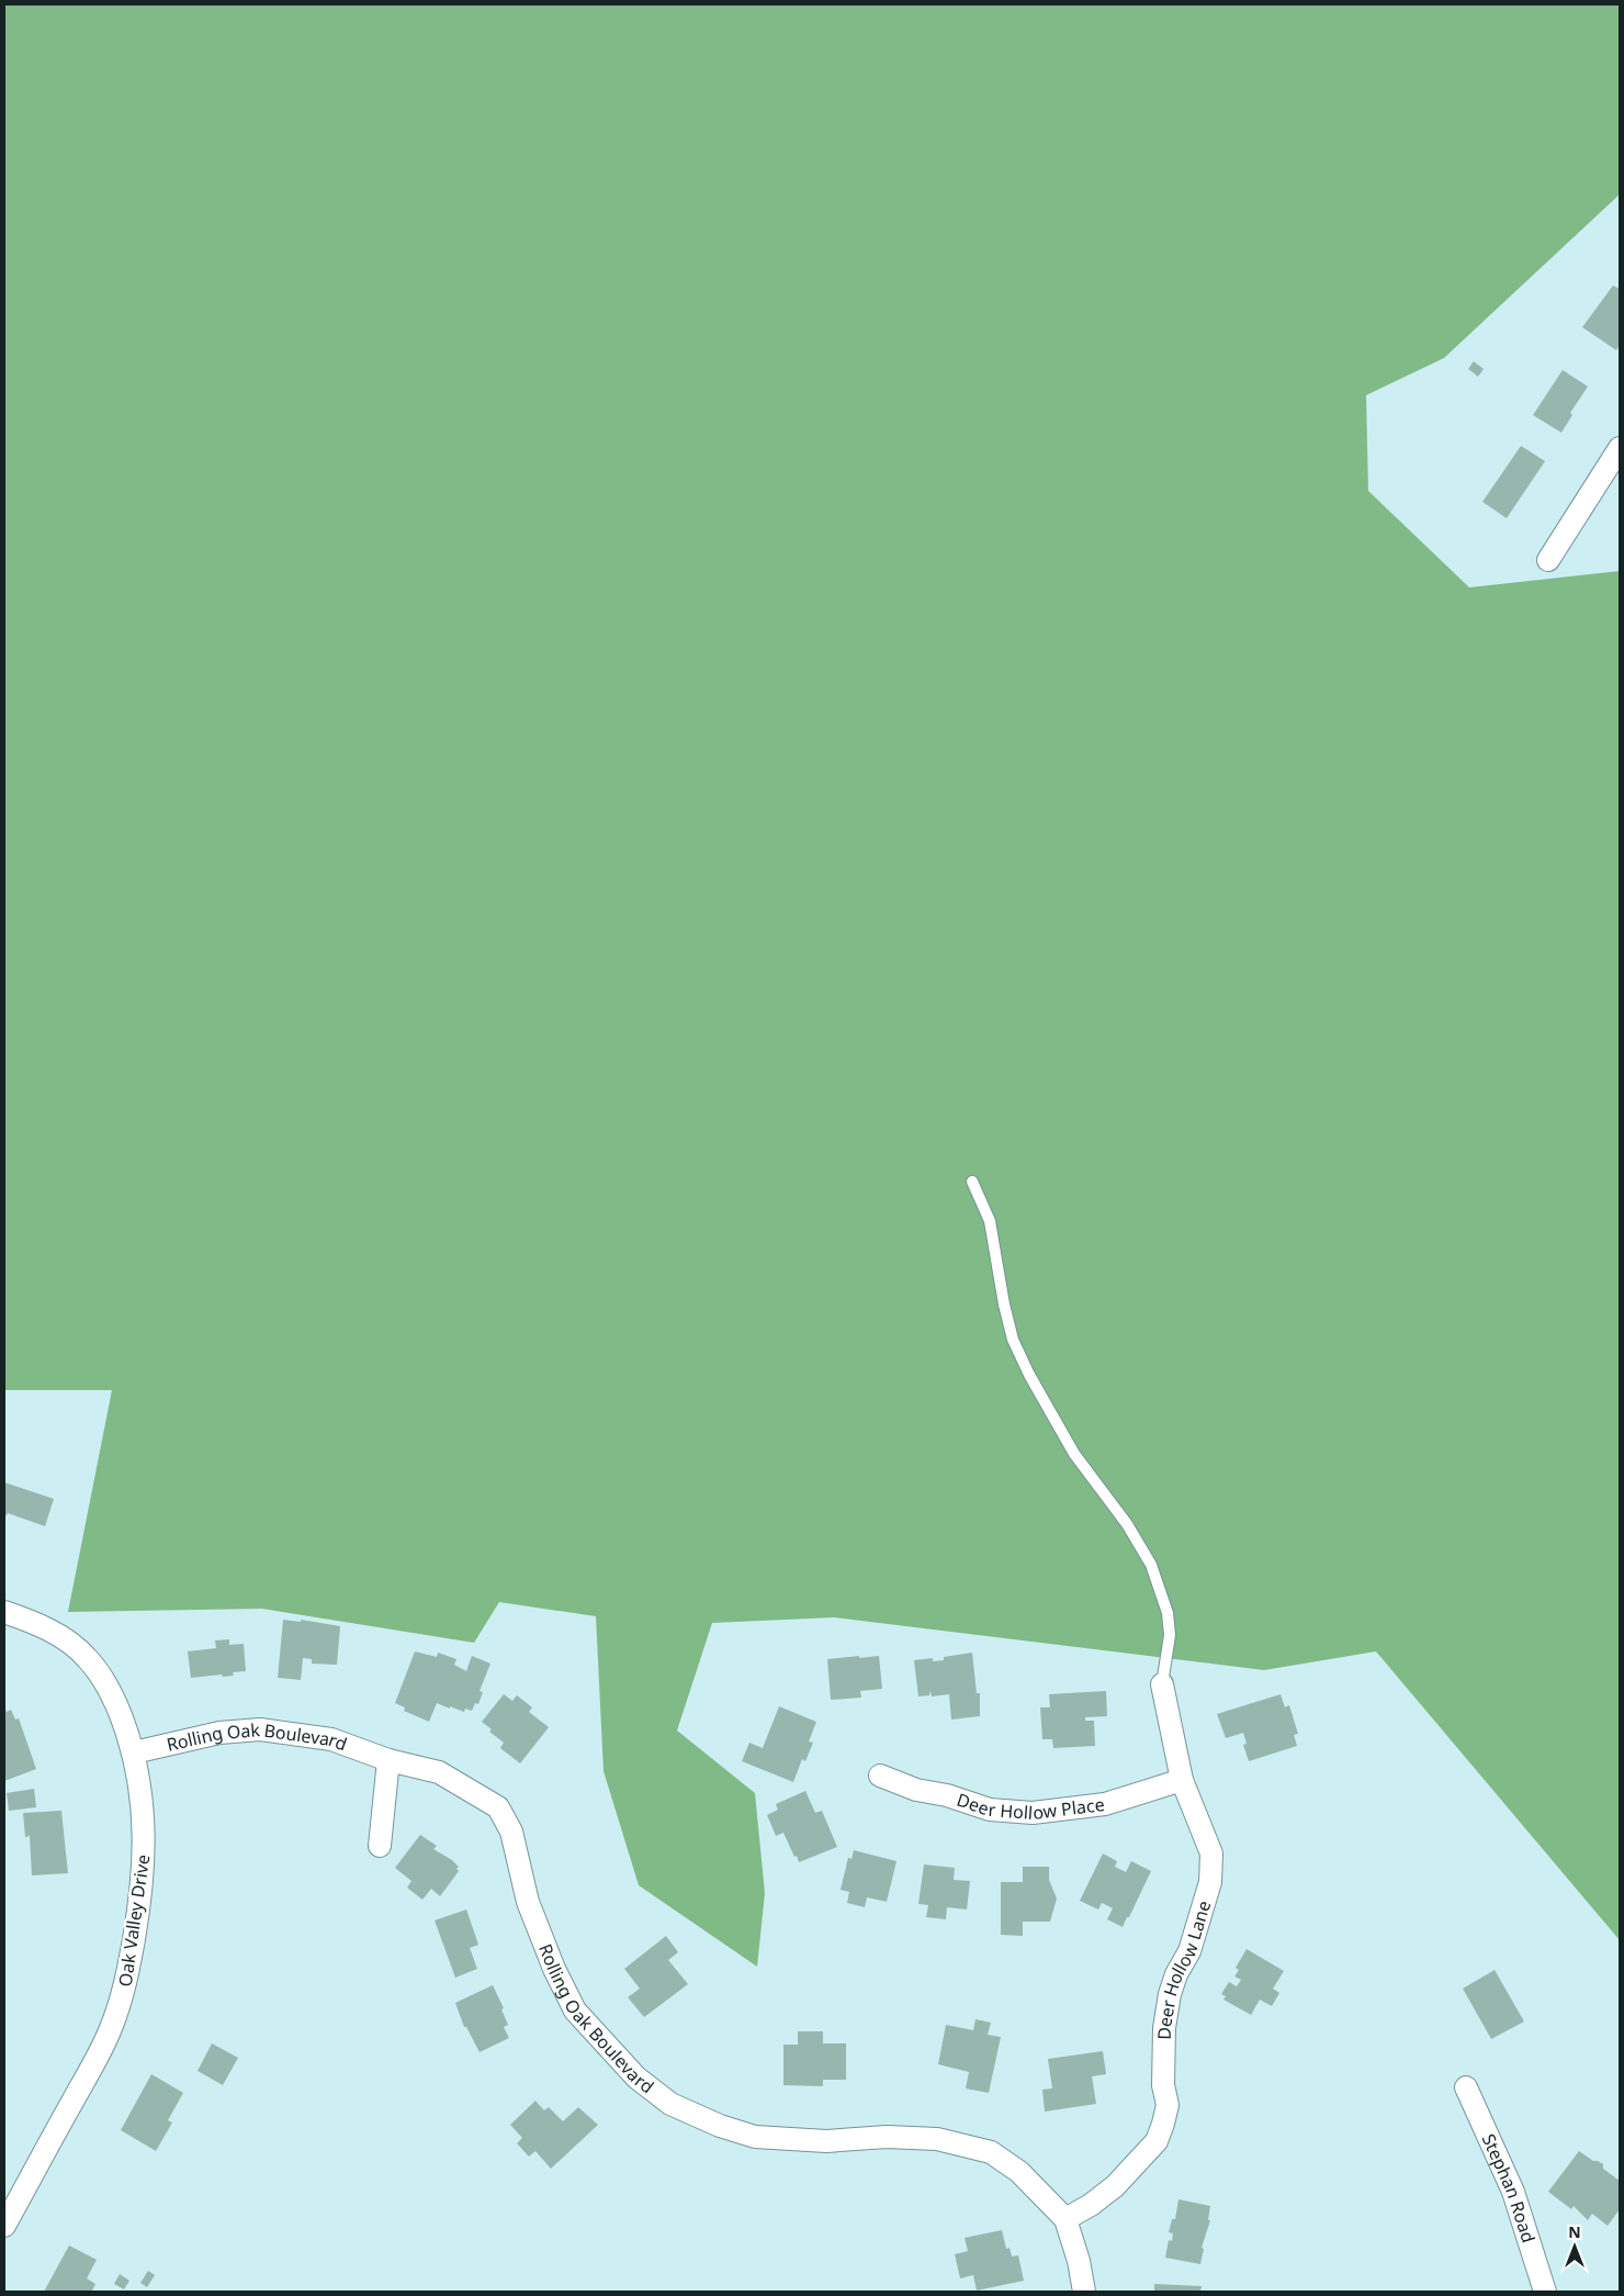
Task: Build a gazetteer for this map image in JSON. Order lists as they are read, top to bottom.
{
  "streets": {
    "street": [
      "Rolling Oak Boulevard",
      "Deer Hollow Place",
      "Oak Valley Drive",
      "Deer Hollow Lane",
      "Stephan Road"
    ]
  },
  "crossings": [
    ["Rolling Oak Boulevard", "Oak Valley Drive"],
    ["Rolling Oak Boulevard", "Deer Hollow Lane"],
    ["Deer Hollow Place", "Deer Hollow Lane"]
  ],
  "north": "top"
}
